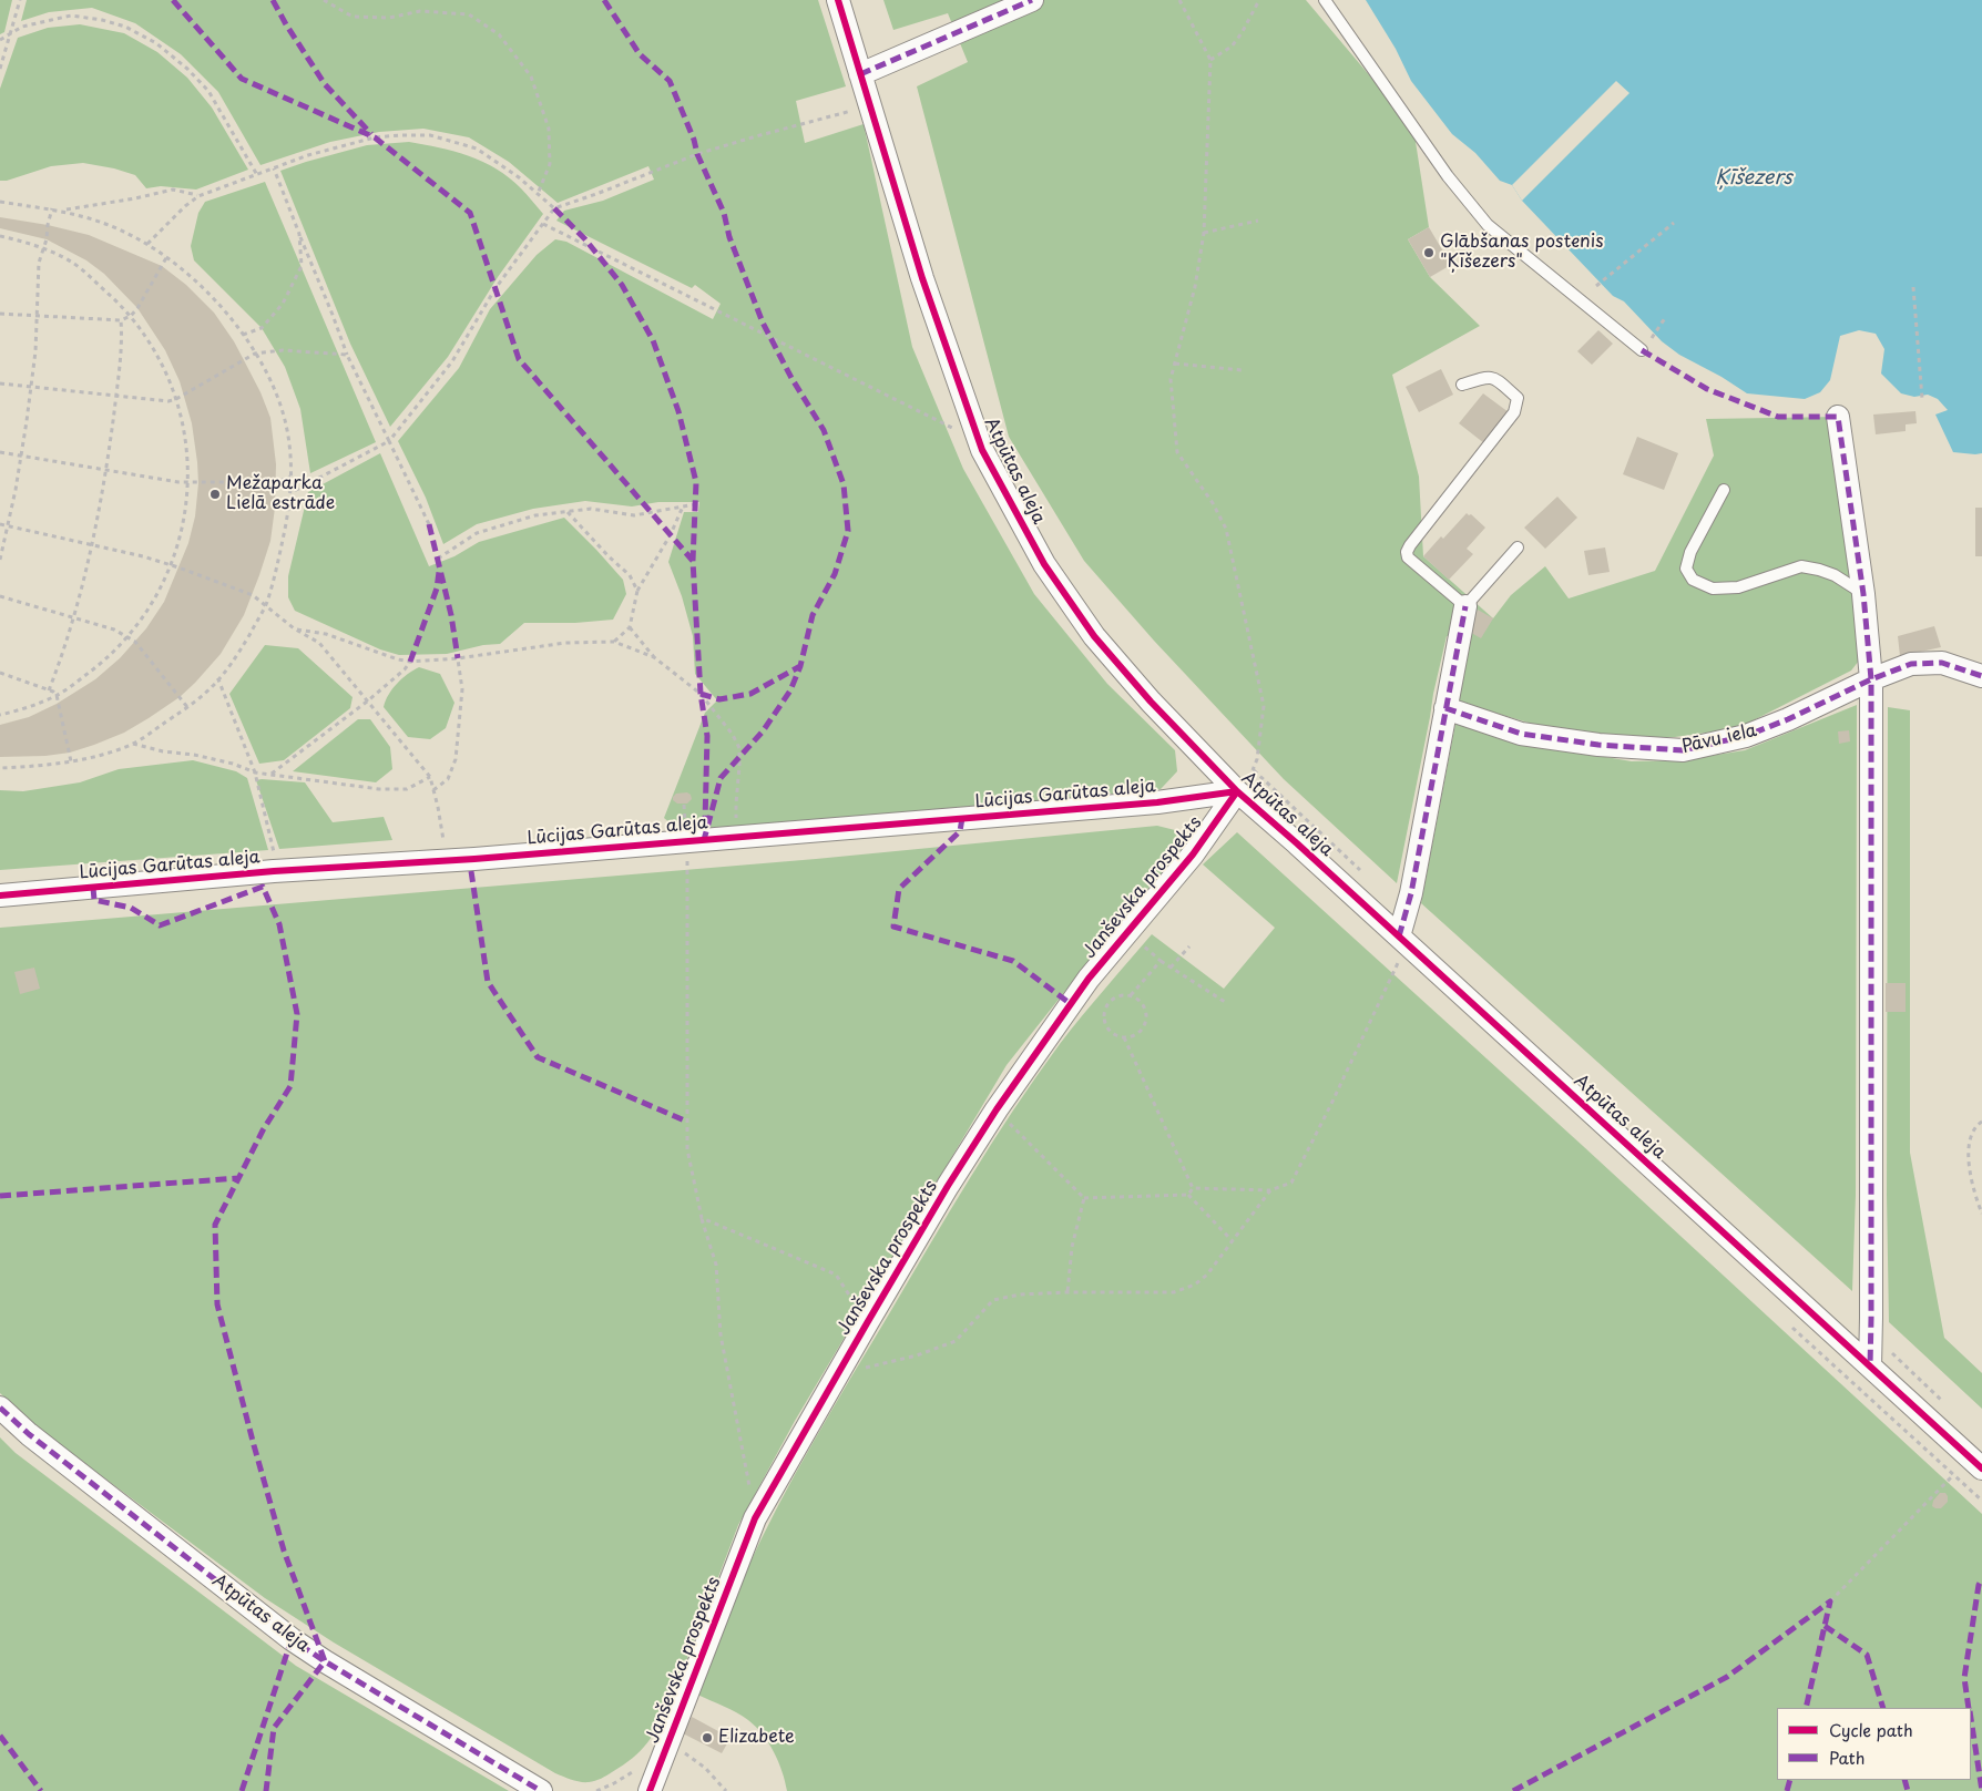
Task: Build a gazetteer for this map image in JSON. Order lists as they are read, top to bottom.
{
  "streets": {
    "street": [
      "Atpūtas aleja",
      "Pāvu iela",
      "Lūcijas Garūtas aleja",
      "Janševska prospekts"
    ]
  },
  "crossings": [
    ["Atpūtas aleja", "Lūcijas Garūtas aleja"],
    ["Atpūtas aleja", "Janševska prospekts"],
    ["Lūcijas Garūtas aleja", "Janševska prospekts"]
  ],
  "water": ["Ķīšezers"],
  "places": ["Glābšanas postenis \"Ķīšezers\"", "Mežaparka Lielā estrāde", "Elizabete"],
  "legend": ["Cycle path", "Path"]
}
